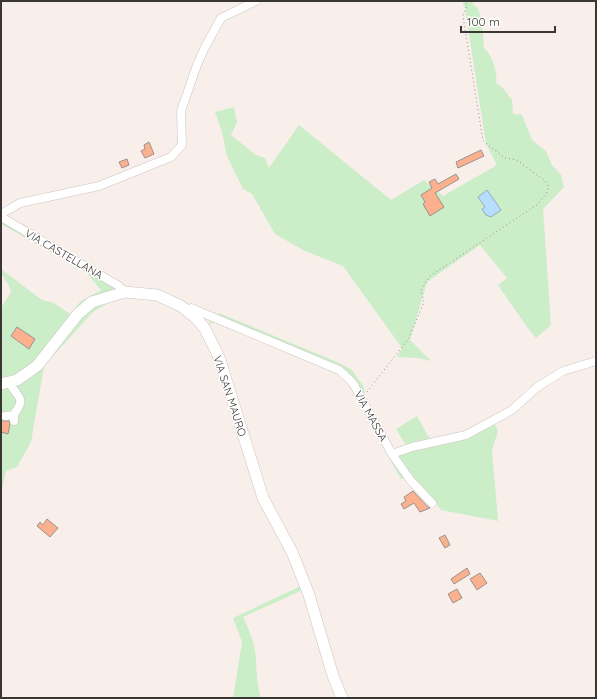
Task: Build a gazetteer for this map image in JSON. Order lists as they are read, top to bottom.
{
  "streets": {
    "main road": ["VIA SAN MAURO"],
    "street": ["VIA CASTELLANA", "VIA MASSA"]
  },
  "crossings": [
    ["VIA CASTELLANA", "VIA SAN MAURO"],
    ["VIA SAN MAURO", "VIA MASSA"]
  ],
  "scale_bar": "100 m"
}
